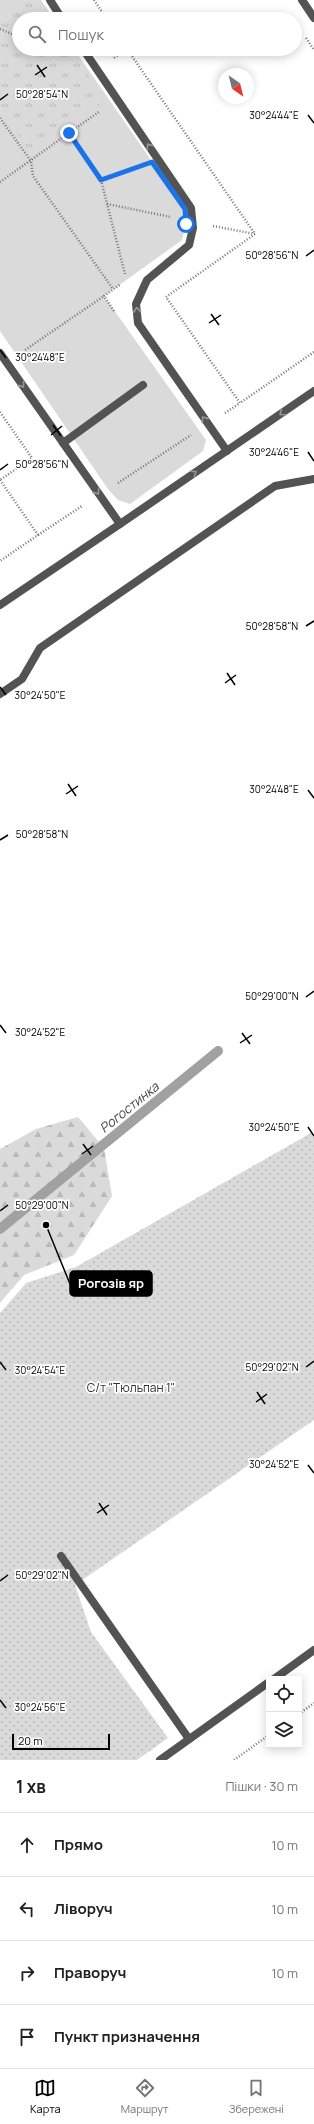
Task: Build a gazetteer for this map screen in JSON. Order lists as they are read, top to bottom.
{
  "water": ["Рогостинка"],
  "parks": ["С/т \"Тюльпан 1\""],
  "places": ["Рогозів яр"],
  "scale_bar": "20 m",
  "north": "bottom right",
  "page": {
    "search": "Пошук",
    "scale": "20 m",
    "heading": ["1 хв", "Пішки · 30 m"],
    "list": [
      ["Прямо", "10 m"],
      ["Ліворуч", "10 m"],
      ["Праворуч", "10 m"],
      "Пункт призначення"
    ],
    "nav": ["Карта", "Маршрут", "Збережені"]
  },
  "coordinates": [
    "50°28'54\"N",
    "30°24'44\"E",
    "50°28'56\"N",
    "30°24'48\"E",
    "30°24'46\"E",
    "50°28'58\"N",
    "30°24'50\"E",
    "50°29'00\"N",
    "30°24'52\"E",
    "50°29'02\"N",
    "30°24'54\"E",
    "30°24'56\"E"
  ]
}
